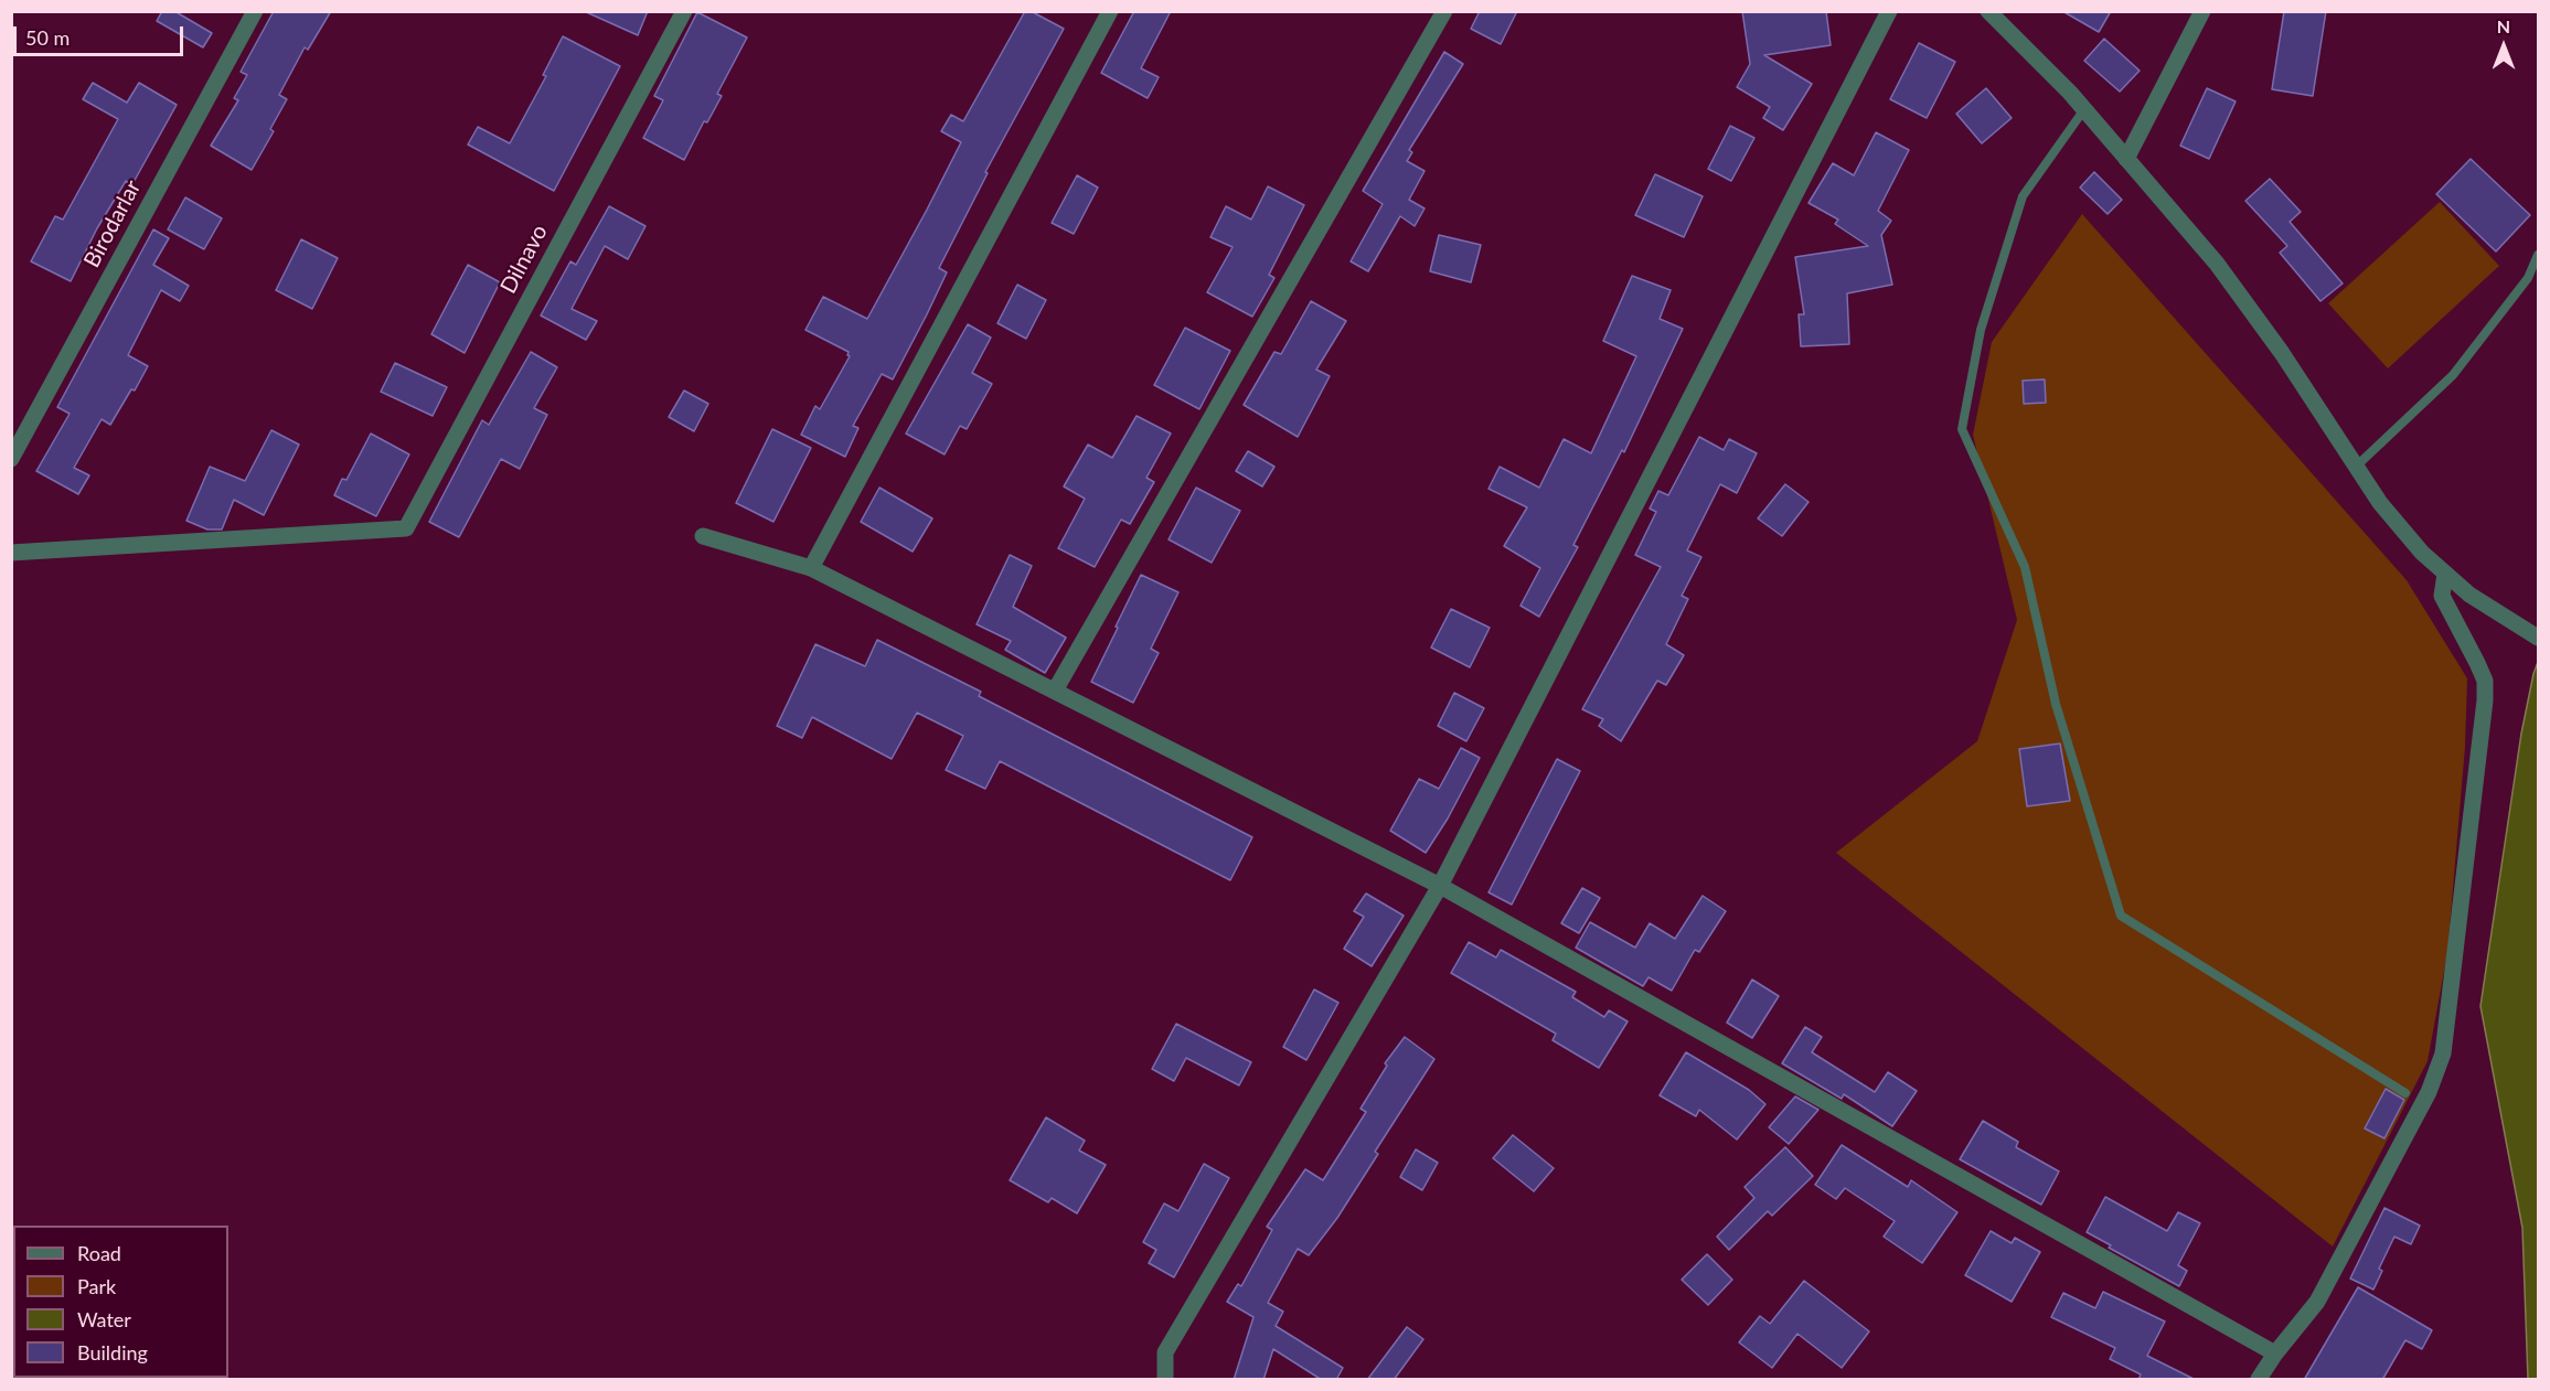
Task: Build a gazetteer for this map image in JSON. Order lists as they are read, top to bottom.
{
  "streets": {
    "street": ["Birodarlar", "Dilnavo"]
  },
  "legend": [
    "Road",
    "Park",
    "Water",
    "Building"
  ],
  "scale_bar": "50 m",
  "north": "top"
}
